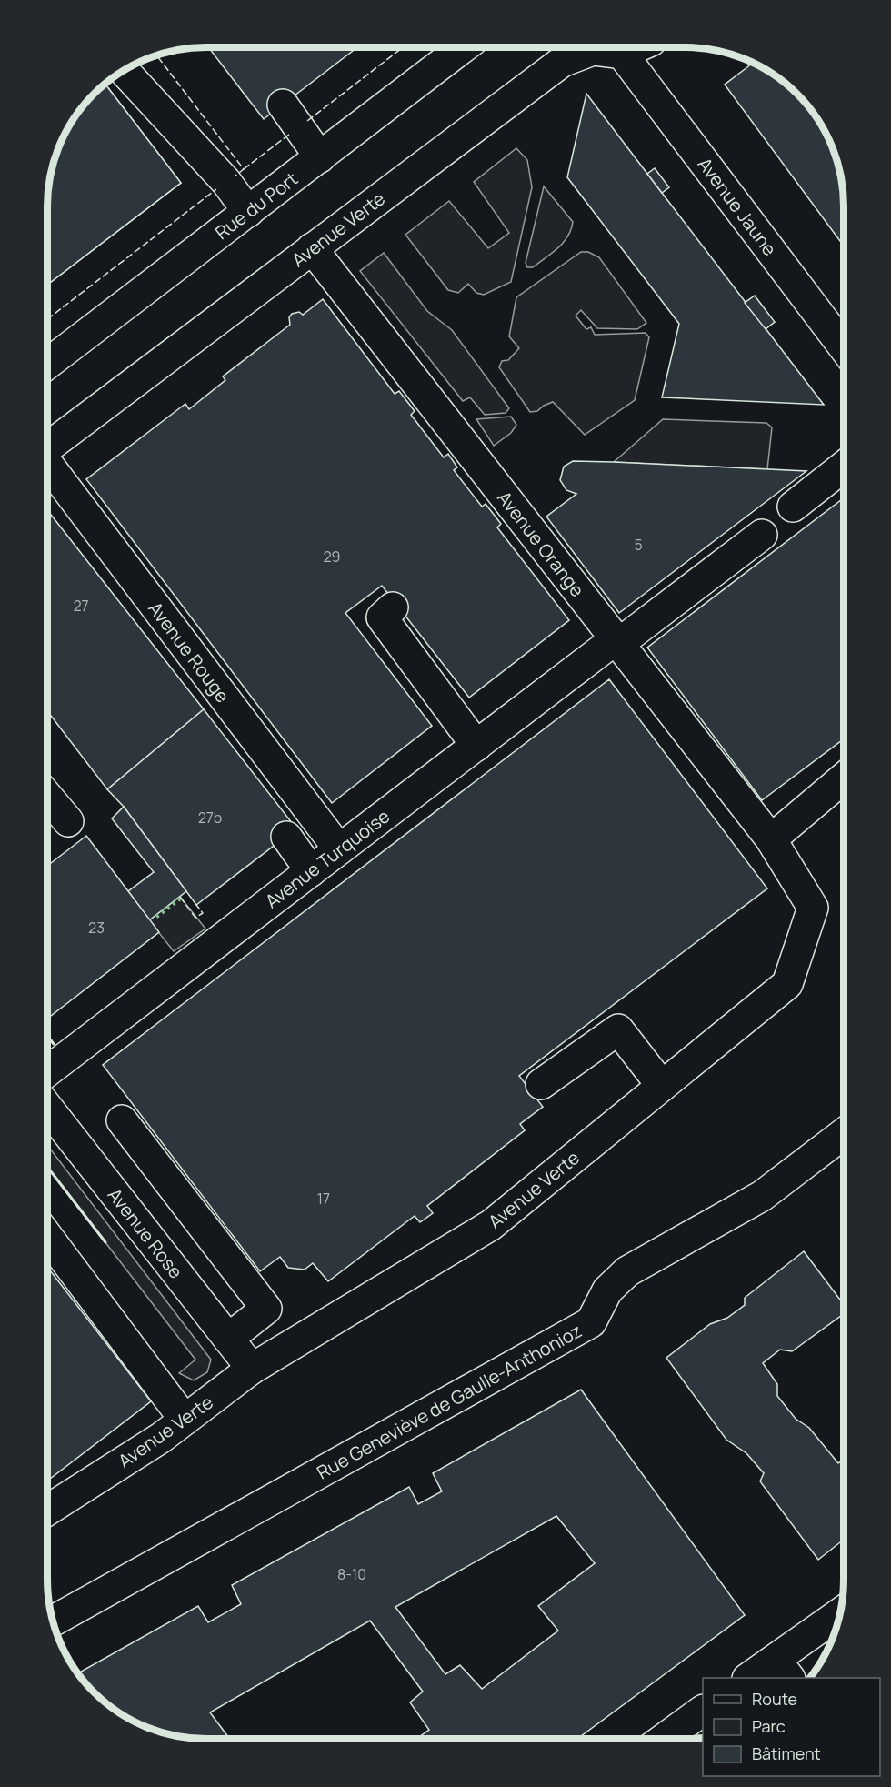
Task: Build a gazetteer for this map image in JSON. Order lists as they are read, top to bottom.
{
  "streets": {
    "street": [
      "Rue du Port",
      "Avenue Jaune",
      "Avenue Verte",
      "Avenue Orange",
      "Avenue Rouge",
      "Avenue Turquoise",
      "Avenue Rose",
      "Rue Geneviève de Gaulle-Anthonioz"
    ]
  },
  "crossings": [
    ["Avenue Jaune", "Avenue Verte"],
    ["Avenue Verte", "Avenue Orange"],
    ["Avenue Verte", "Avenue Rose"],
    ["Avenue Orange", "Avenue Turquoise"],
    ["Avenue Rouge", "Avenue Turquoise"]
  ],
  "house_numbers": [
    "5",
    "29",
    "27",
    "27b",
    "23",
    "17",
    "8-10"
  ],
  "legend": ["Route", "Parc", "Bâtiment"]
}
